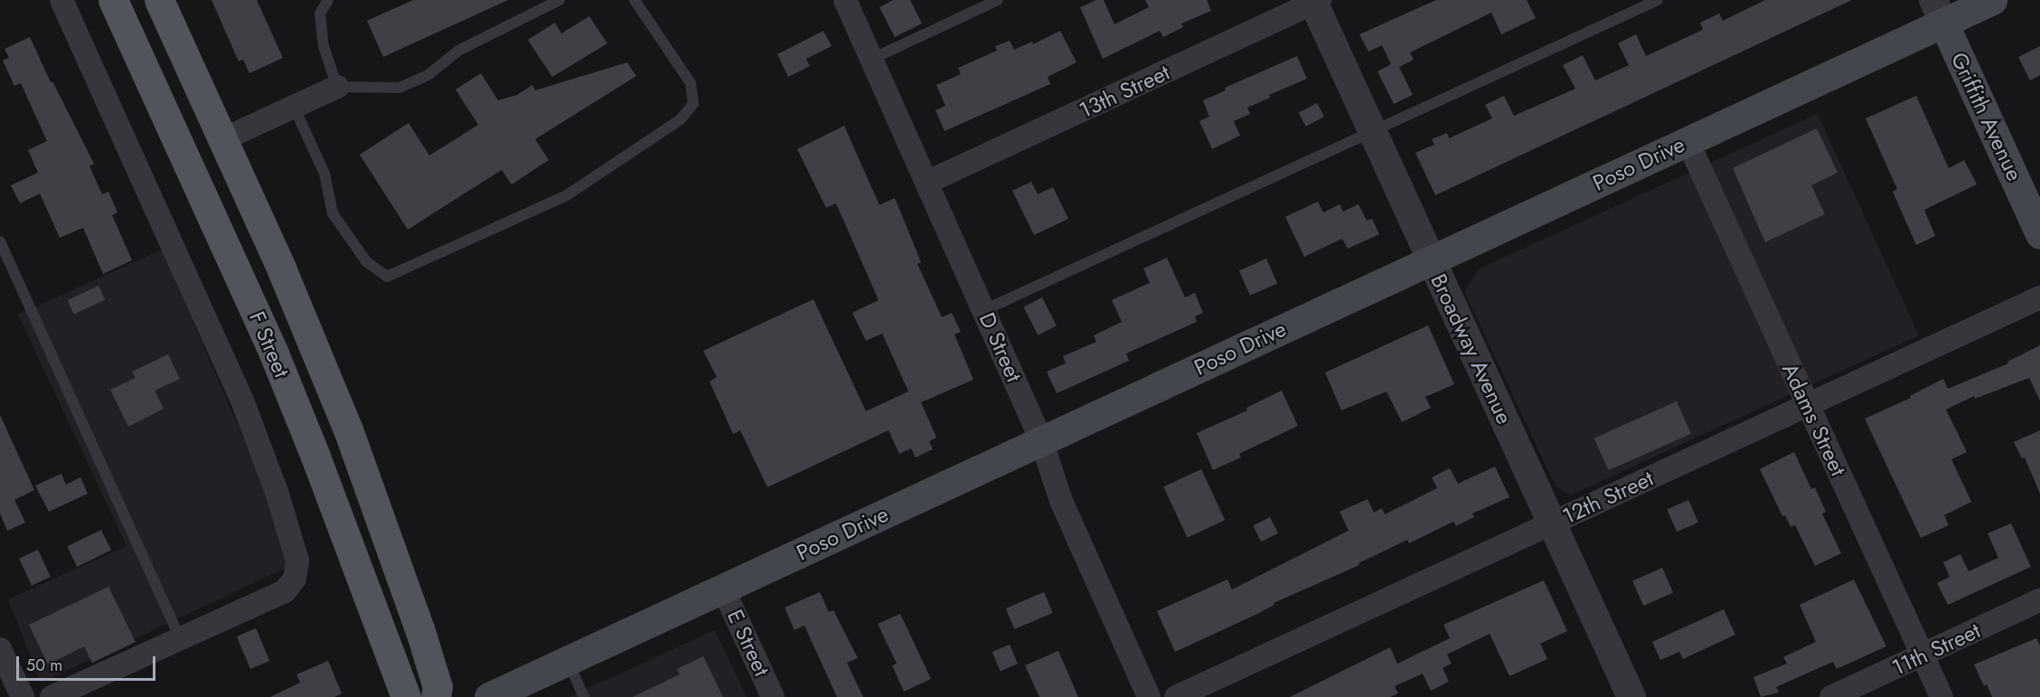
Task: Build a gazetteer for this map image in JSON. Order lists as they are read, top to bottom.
{
  "streets": {
    "main road": ["Griffith Avenue", "Poso Drive", "F Street"],
    "street": [
      "13th Street",
      "D Street",
      "Broadway Avenue",
      "Adams Street",
      "12th Street",
      "E Street",
      "11th Street"
    ]
  },
  "crossings": [
    ["13th Street", "D Street"],
    ["13th Street", "Broadway Avenue"],
    ["Griffith Avenue", "Poso Drive"],
    ["Poso Drive", "D Street"],
    ["Poso Drive", "Broadway Avenue"],
    ["Poso Drive", "Adams Street"],
    ["Poso Drive", "E Street"],
    ["Broadway Avenue", "12th Street"],
    ["Adams Street", "12th Street"],
    ["Adams Street", "11th Street"]
  ],
  "scale_bar": "50 m"
}
